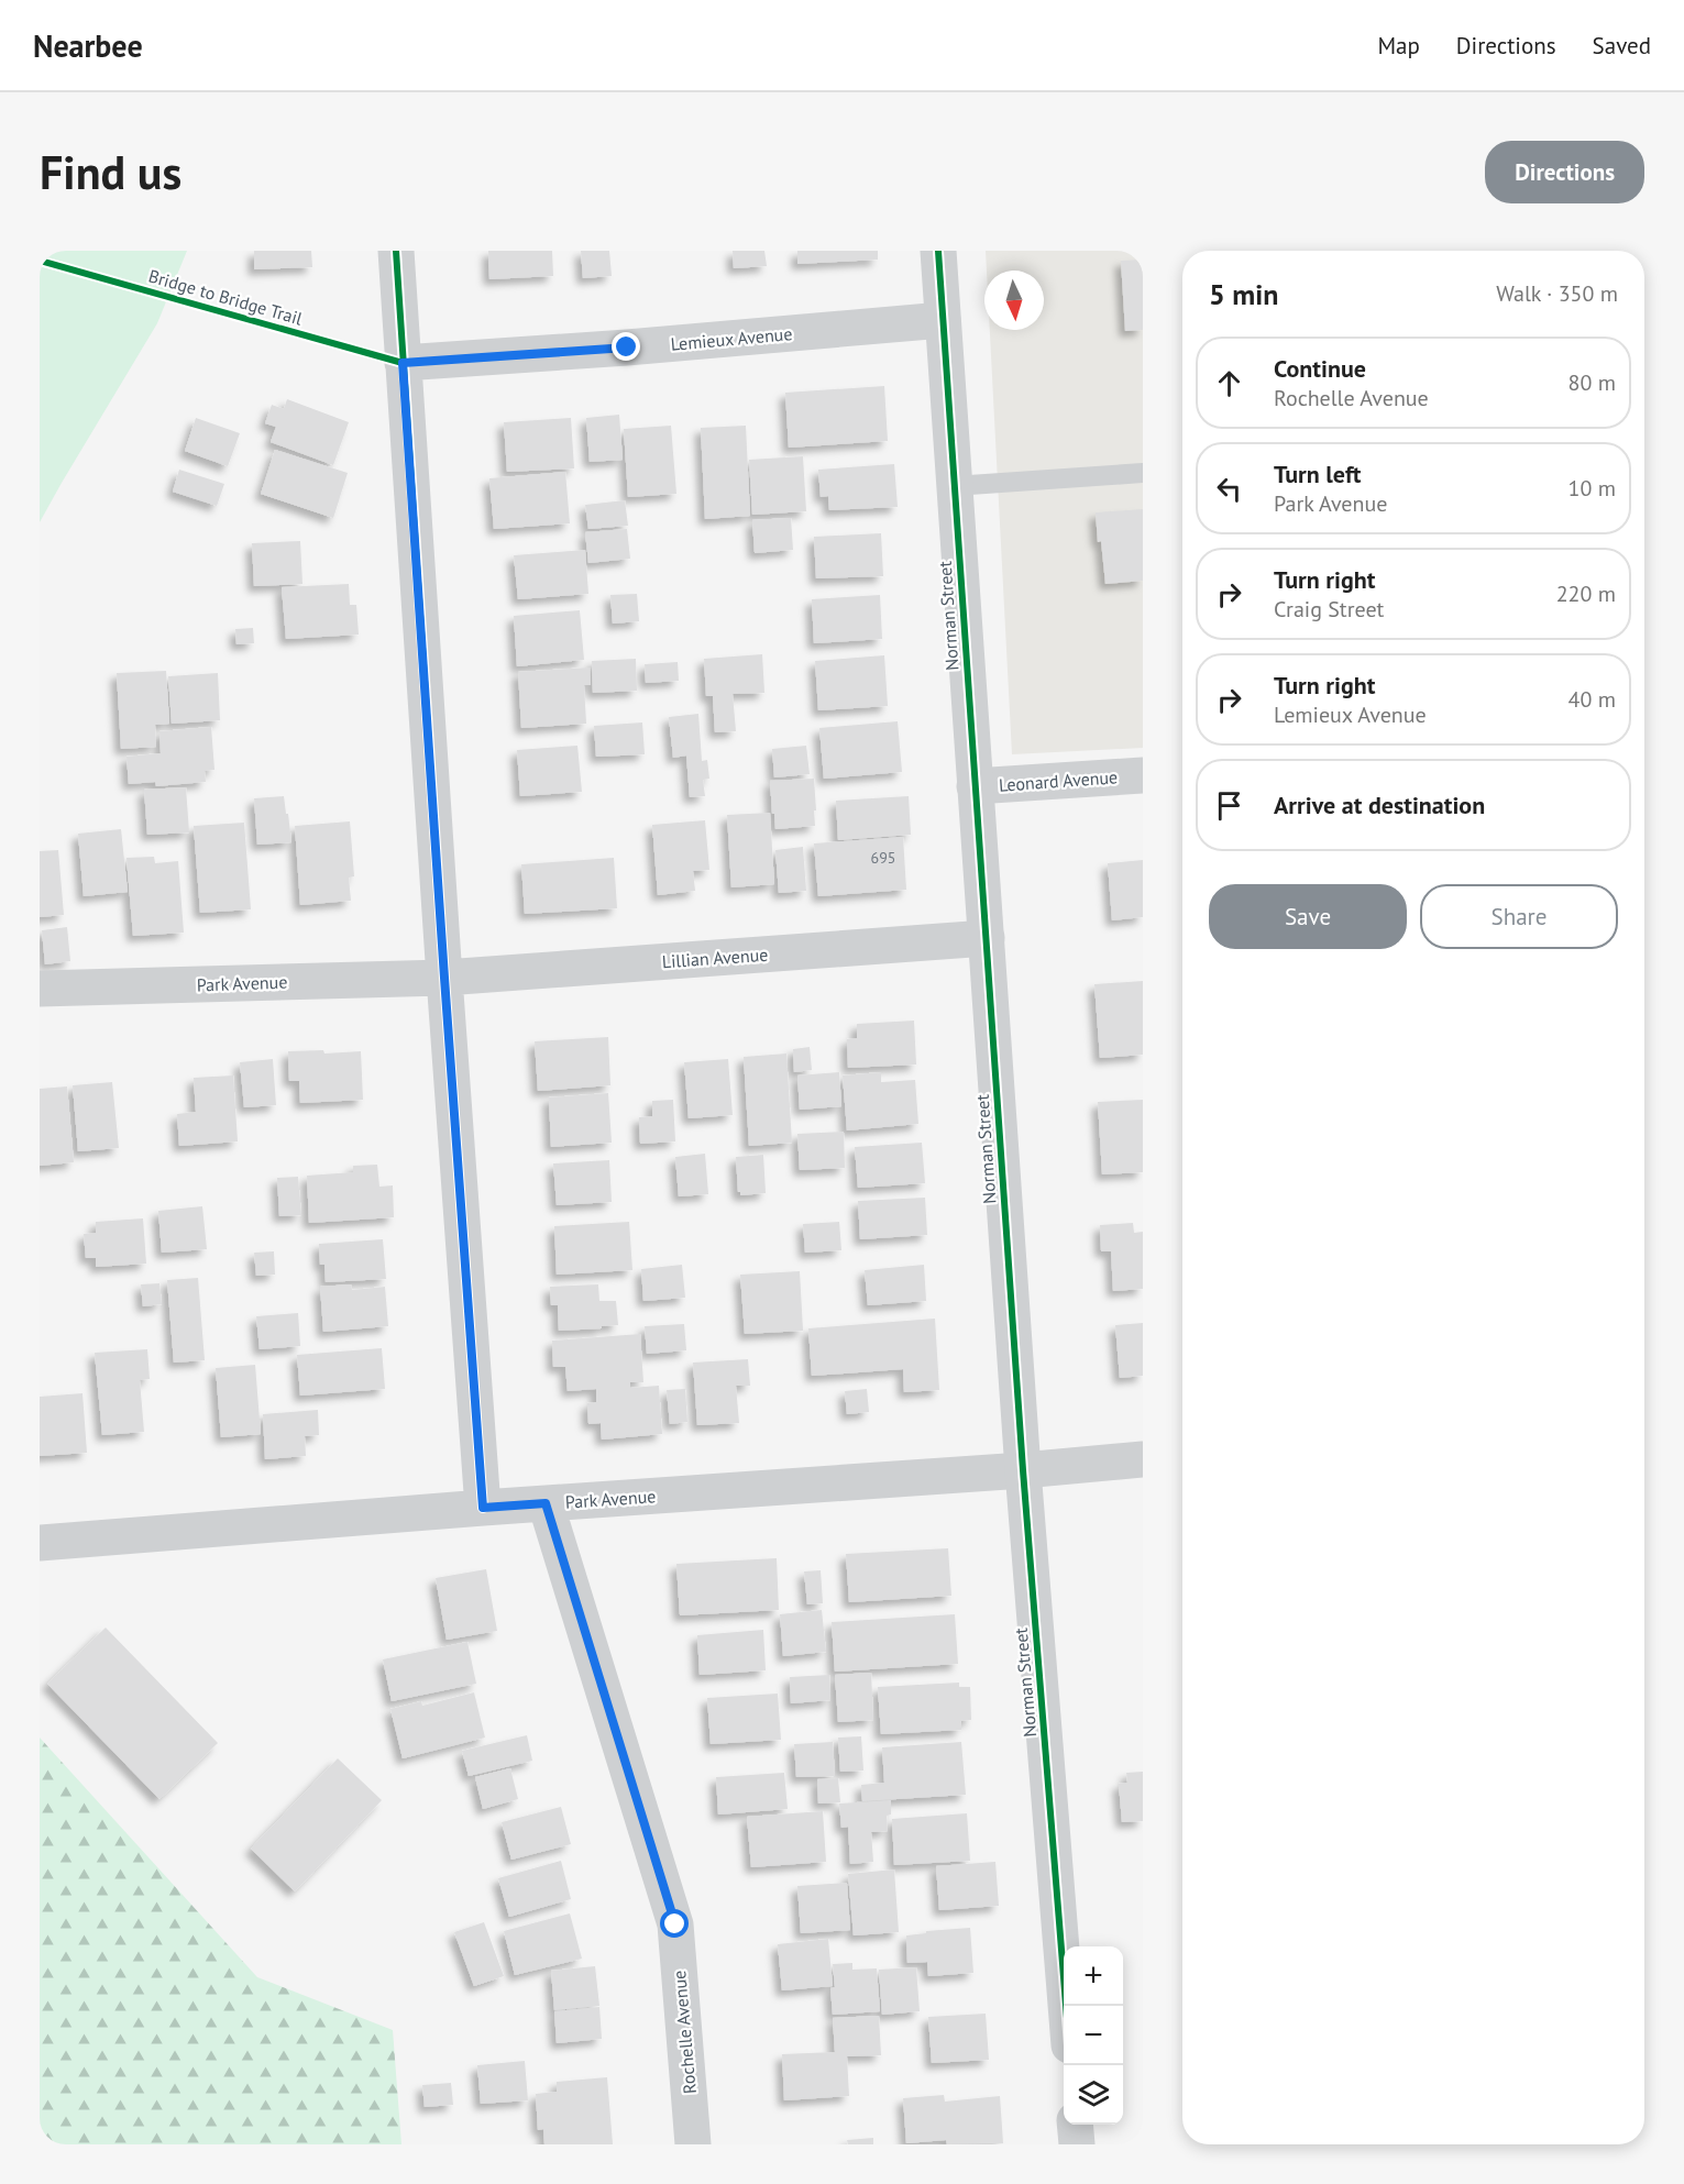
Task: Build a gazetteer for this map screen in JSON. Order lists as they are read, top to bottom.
{
  "streets": {
    "street": [
      "Lemieux Avenue",
      "Norman Street",
      "Leonard Avenue",
      "Lillian Avenue",
      "Park Avenue",
      "Rochelle Avenue"
    ],
    "cycle path": ["Bridge to Bridge Trail"]
  },
  "crossings": [
    ["Lemieux Avenue", "Norman Street"],
    ["Norman Street", "Leonard Avenue"],
    ["Norman Street", "Lillian Avenue"],
    ["Norman Street", "Park Avenue"],
    ["Lillian Avenue", "Park Avenue"],
    ["Park Avenue", "Rochelle Avenue"]
  ],
  "house_numbers": ["695"],
  "north": "bottom",
  "page": {
    "header": "Nearbee",
    "nav": ["Map", "Directions", "Saved"],
    "buttons": [
      "Directions",
      ["Save", "Share"]
    ],
    "title": "Find us",
    "heading": ["5 min", "Walk · 350 m"],
    "list": [
      ["Continue", "Rochelle Avenue", "80 m"],
      ["Turn left", "Park Avenue", "10 m"],
      ["Turn right", "Craig Street", "220 m"],
      ["Turn right", "Lemieux Avenue", "40 m"],
      "Arrive at destination"
    ],
    "map_buttons": ["+", "−"]
  }
}
